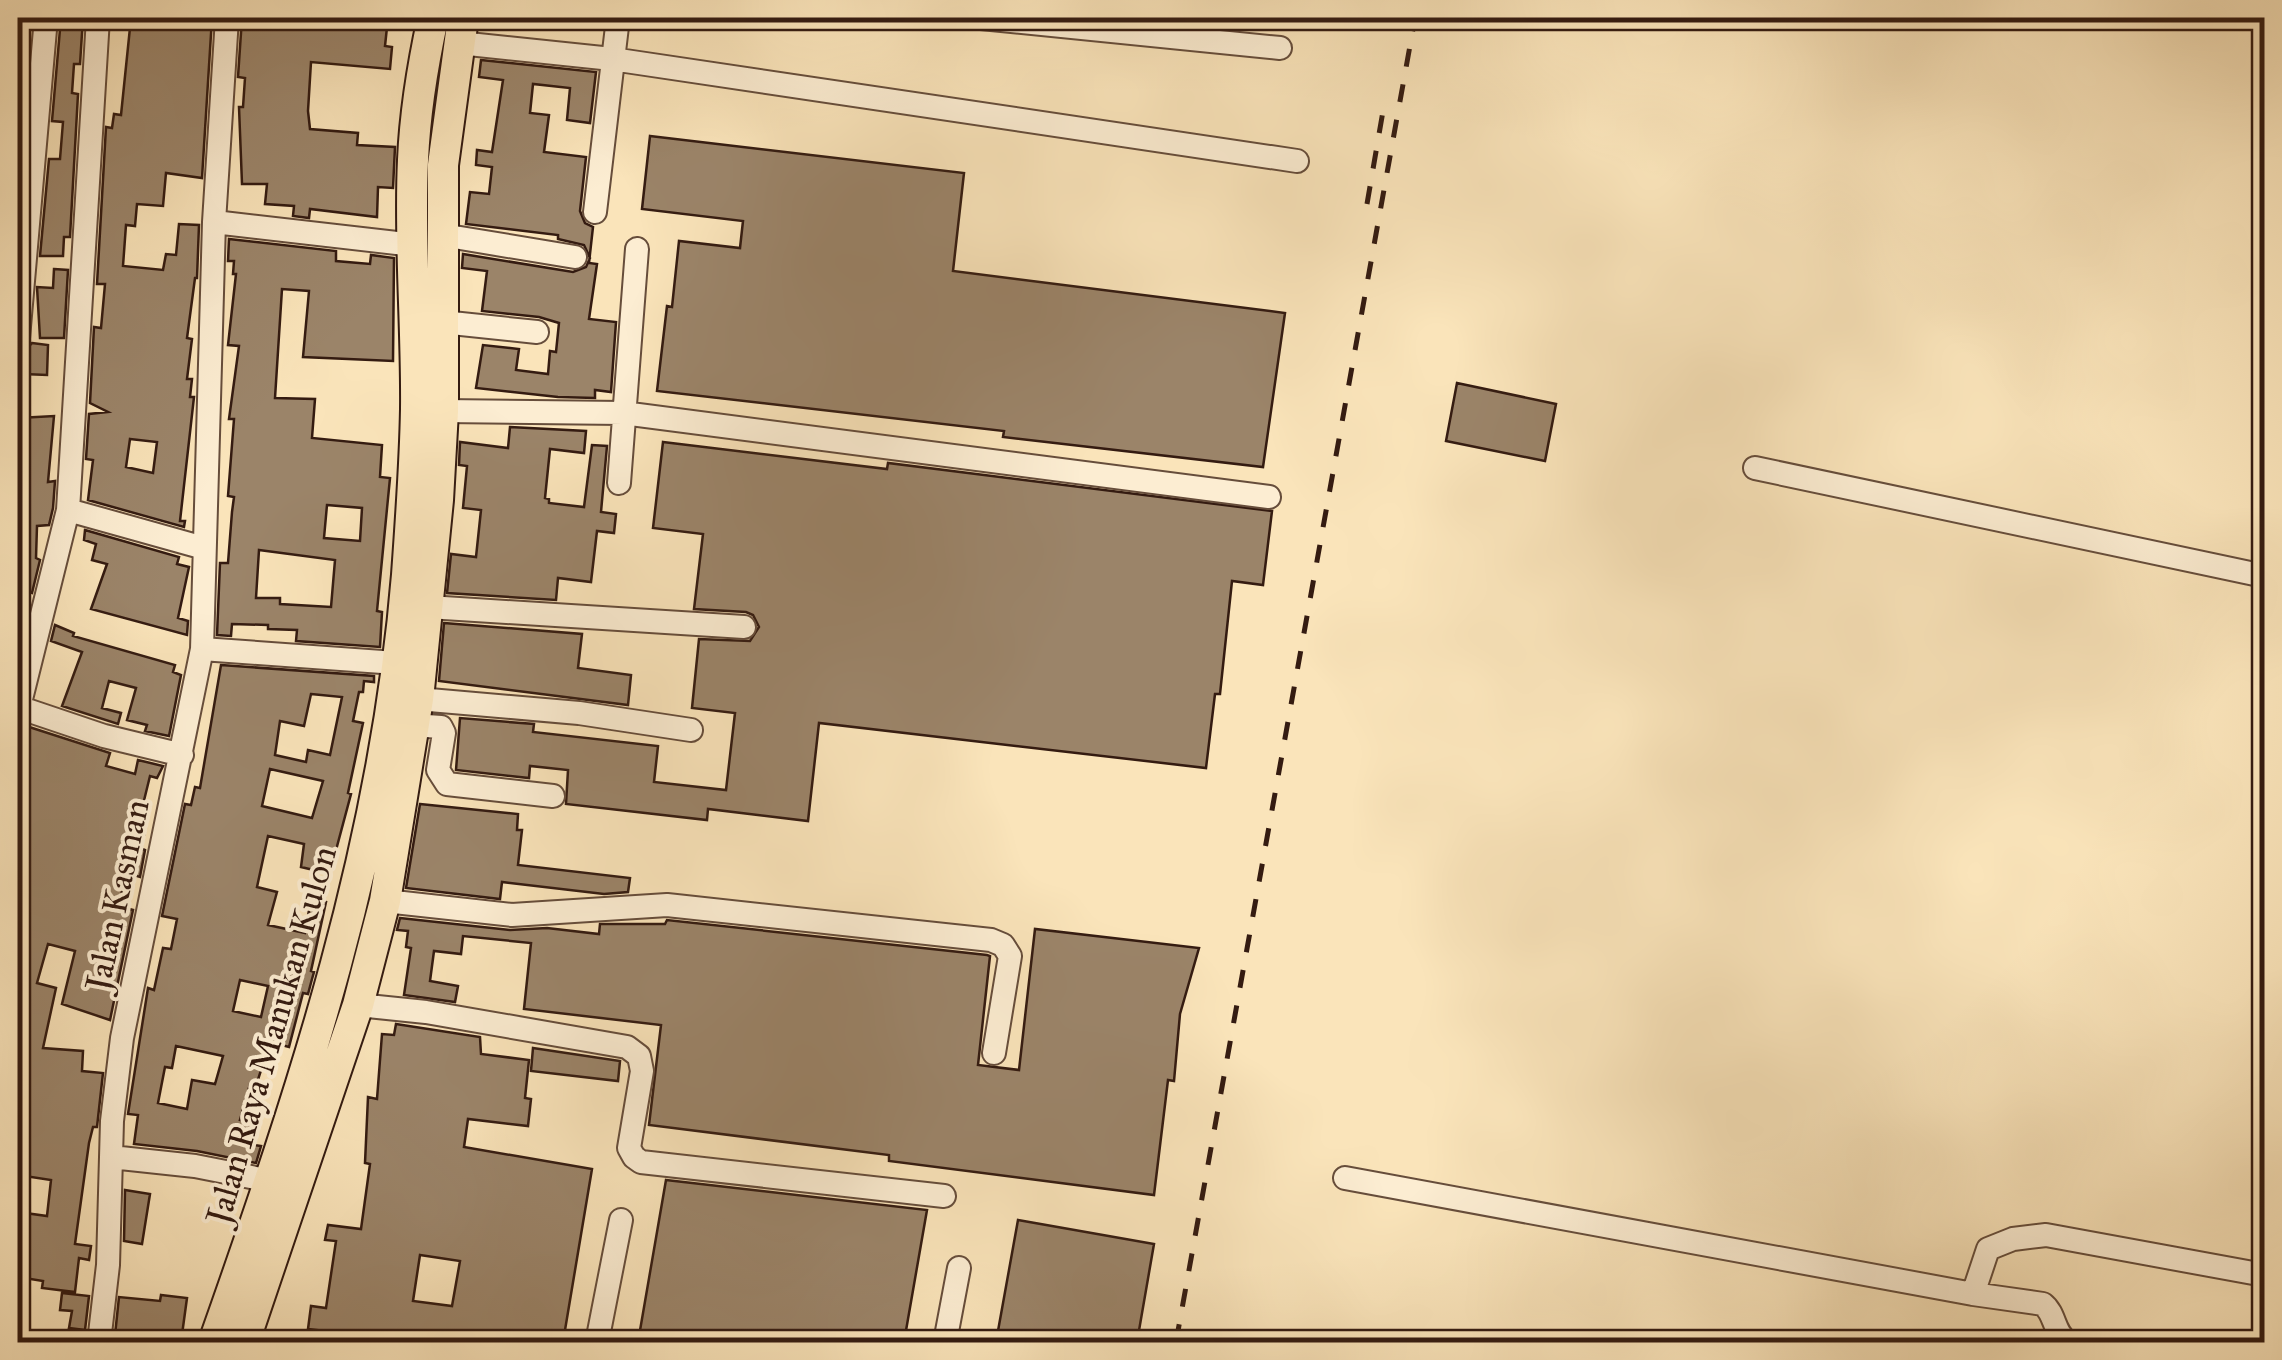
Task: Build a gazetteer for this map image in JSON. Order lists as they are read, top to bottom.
{
  "streets": {
    "main road": ["Jalan Raya Manukan Kulon"],
    "street": ["Jalan Kasman"]
  }
}
